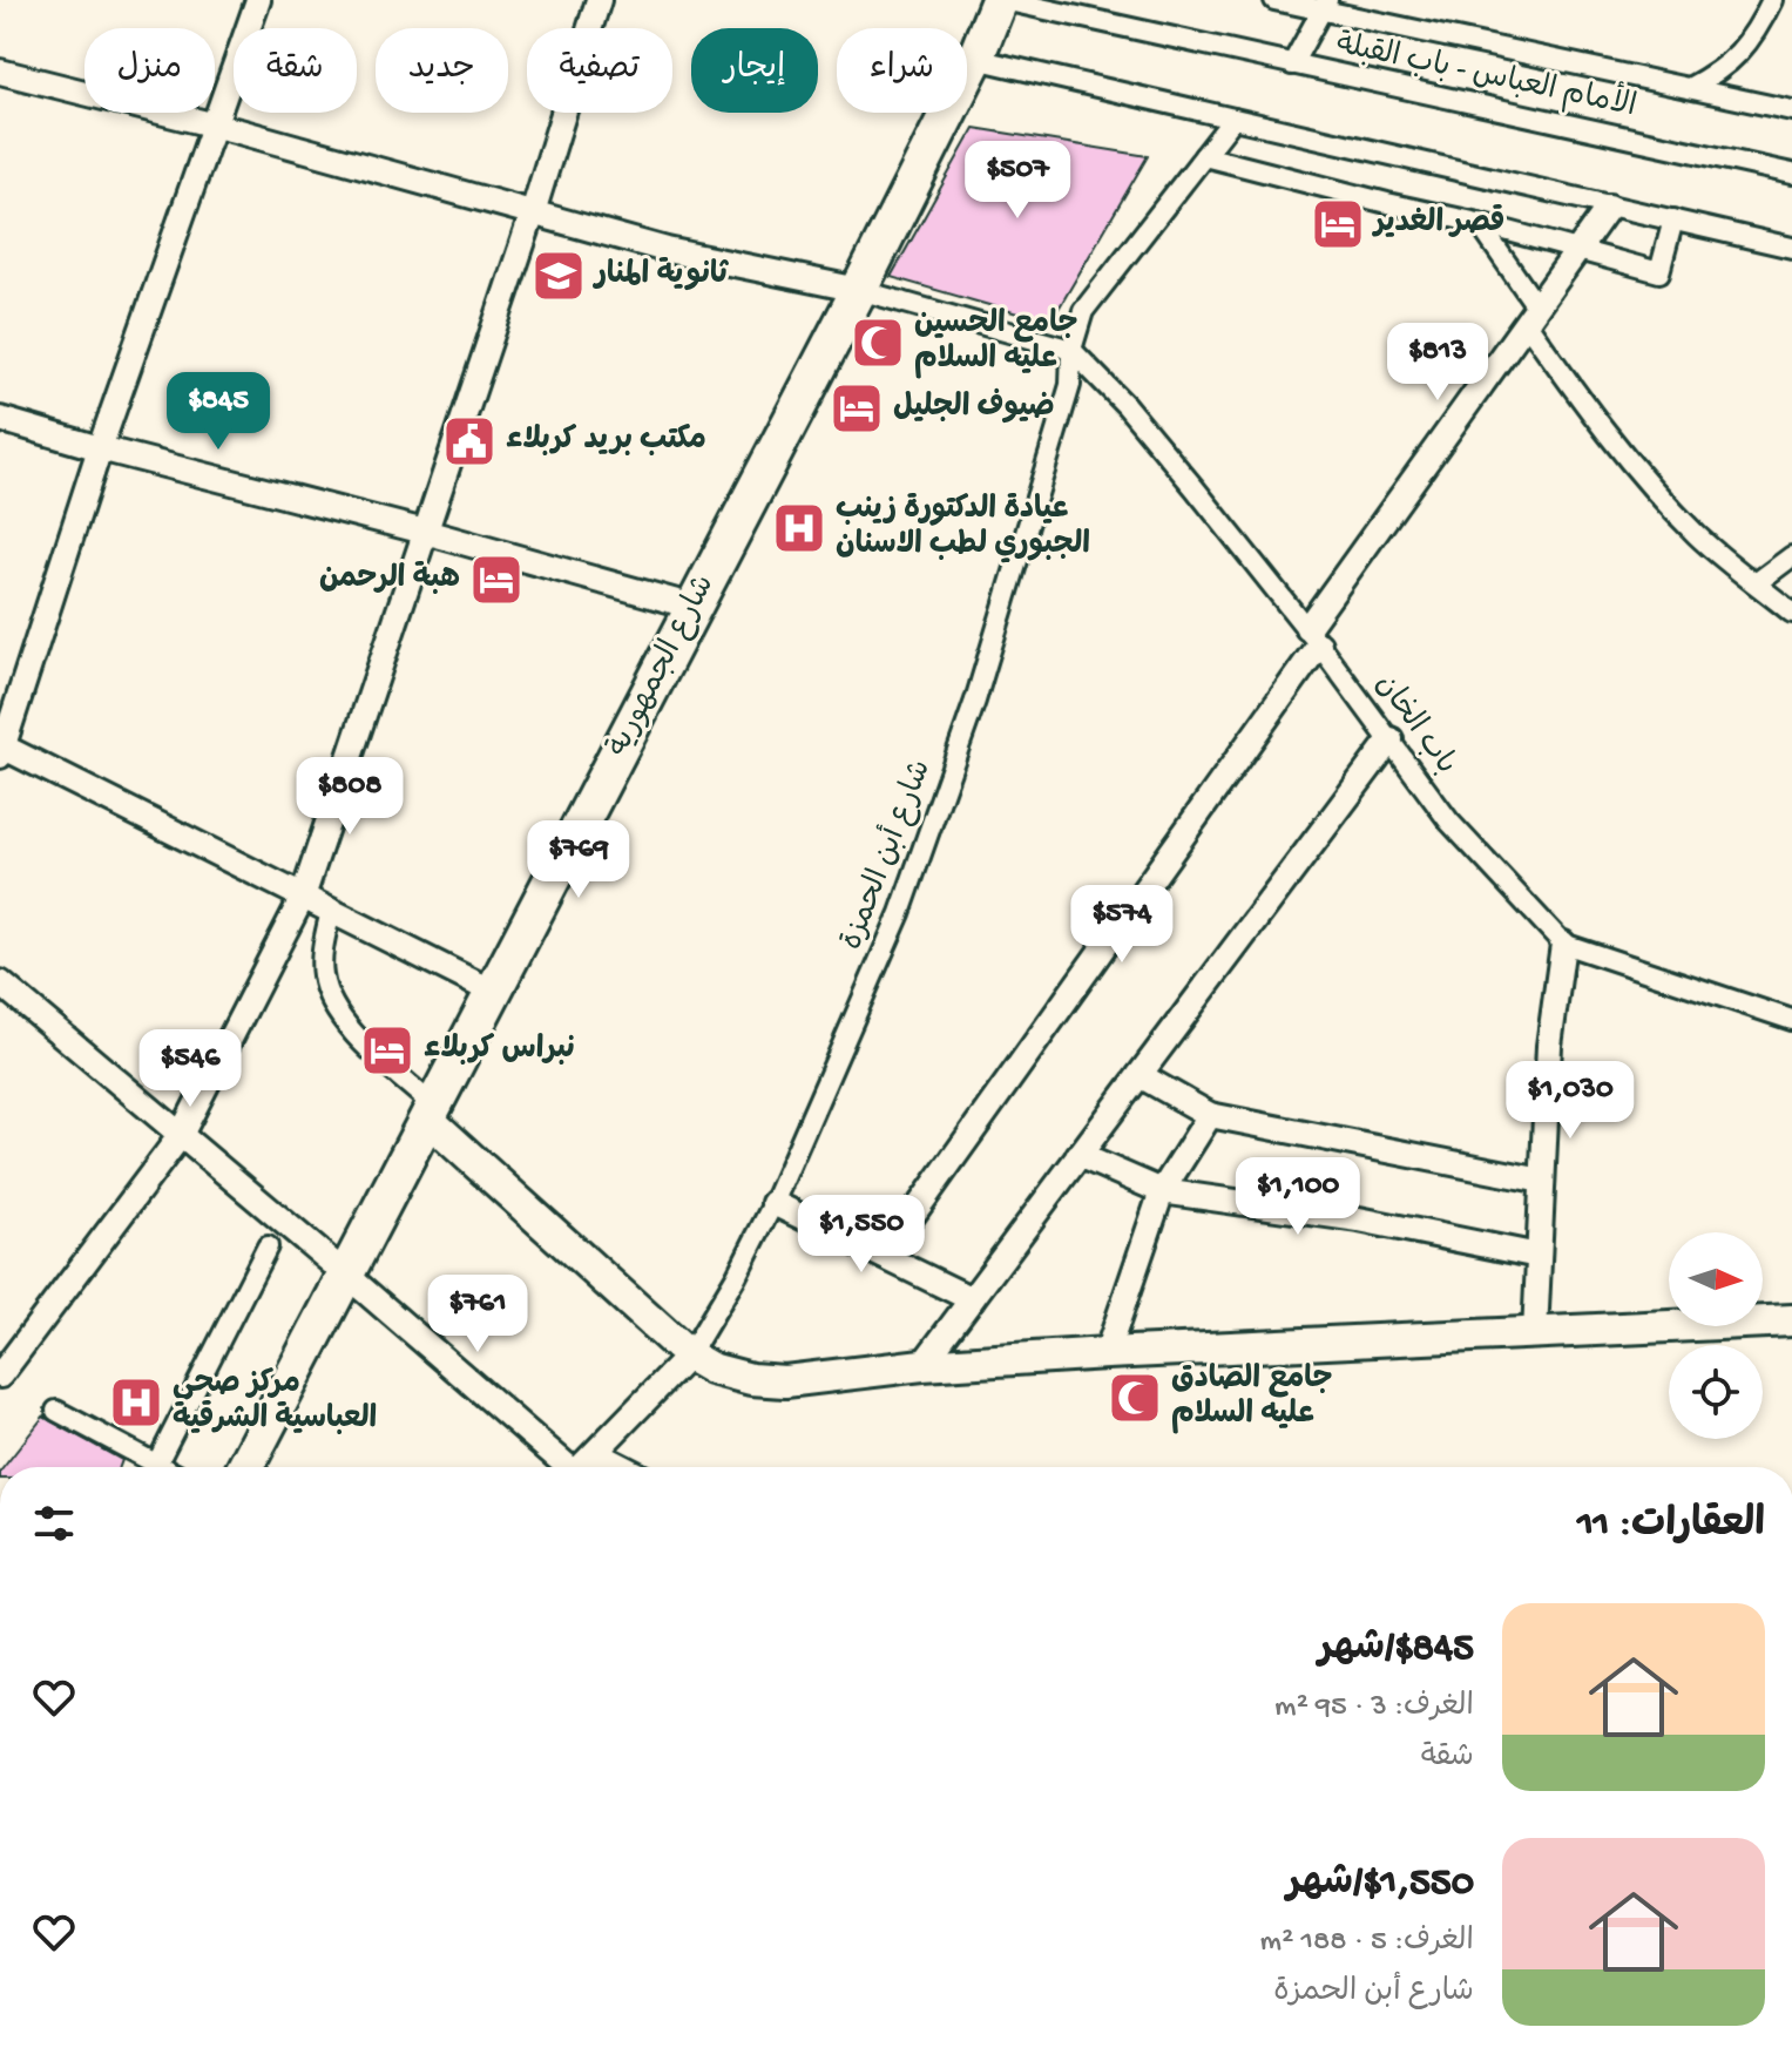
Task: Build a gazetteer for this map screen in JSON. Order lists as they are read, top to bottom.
{
  "streets": {
    "main road": ["شارع الجمهورية"],
    "street": ["الأمام العباس - باب القبلة", "باب الخان", "شارع أبن الحمزة"]
  },
  "crossings": [
    ["الأمام العباس - باب القبلة", "شارع الجمهورية"],
    ["باب الخان", "شارع أبن الحمزة"]
  ],
  "places": {
    "hotel": [
      "قصر الغدير",
      "ضيوف الجليل",
      "هبة الرحمن",
      "نبراس كربلاء"
    ],
    "school or university": ["ثانوية المنار"],
    "mosque": ["جامع الحسين عليه السلام", "جامع الصادق عليه السلام"],
    "public building": ["مكتب بريد كربلاء"],
    "hospital": ["عيادة الدكتورة زينب الجبوري لطب الاسنان", "مركز صحي العباسية الشرقية"]
  },
  "north": "right",
  "page": {
    "chip": [
      "شراء",
      "إيجار",
      "تصفية",
      "جديد",
      "شقة",
      "منزل"
    ],
    "price": [
      "$507",
      "$813",
      "$845",
      "$808",
      "$769",
      "$574",
      "$546",
      "$1,030",
      "$1,100",
      "$1,550",
      "$761"
    ],
    "heading": "العقارات: 11",
    "list": [
      {
        "name": "$845/شهر",
        "note": "الغرف: 3 · 95 m² · شقة"
      },
      {
        "name": "$1,550/شهر",
        "note": "الغرف: 5 · 188 m² · شارع أبن الحمزة"
      }
    ]
  }
}
